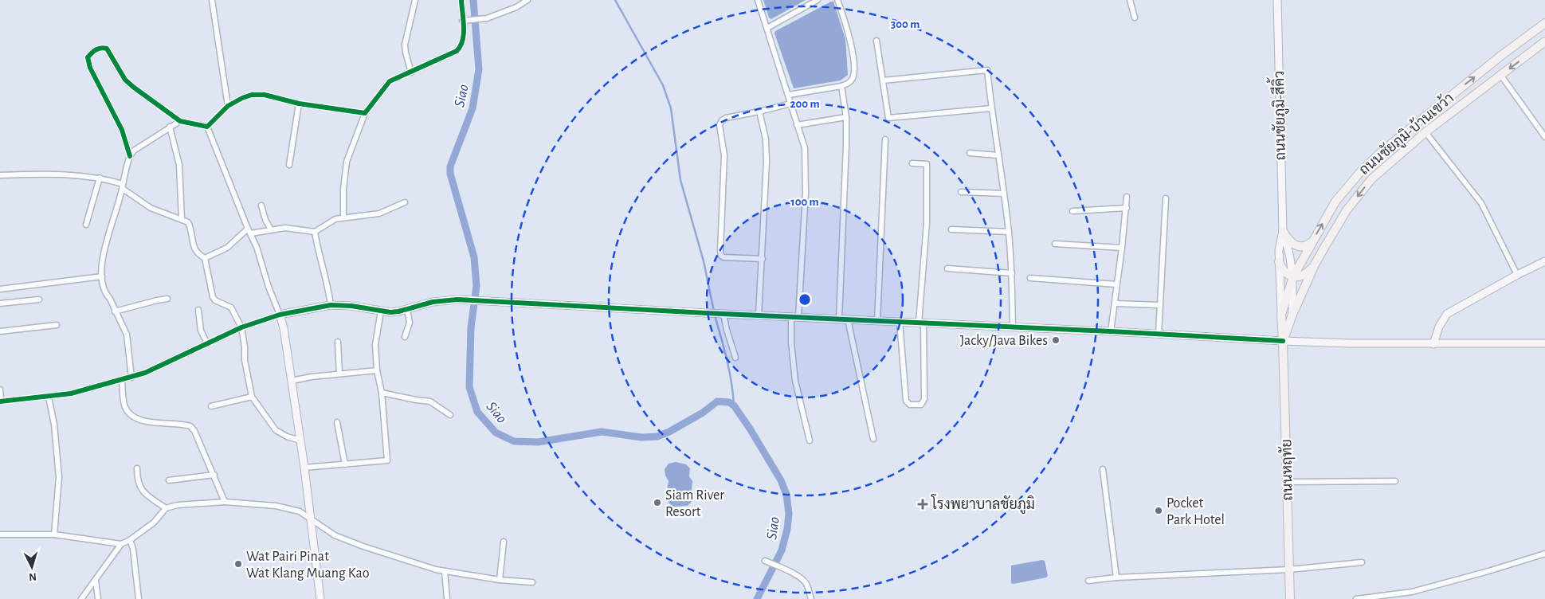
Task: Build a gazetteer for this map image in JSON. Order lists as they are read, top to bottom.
{
  "streets": {
    "main road": ["ถนนชัยภูมิ-สีคิ้ว", "ถนนชัยภูมิ-บ้านเขว้า", "ถนนหฤทัย"]
  },
  "crossings": [
    ["ถนนชัยภูมิ-สีคิ้ว", "ถนนชัยภูมิ-บ้านเขว้า"],
    ["ถนนชัยภูมิ-สีคิ้ว", "ถนนหฤทัย"]
  ],
  "water": ["Siao"],
  "places": {
    "other": [
      "Jacky/Java Bikes",
      "Siam River Resort",
      "Pocket Park Hotel",
      "Wat Pairi Pinat Wat Klang Muang Kao"
    ],
    "health": ["โรงพยาบาลชัยภูมิ"]
  },
  "north": "bottom",
  "rings": ["300 m", "200 m", "100 m"]
}
